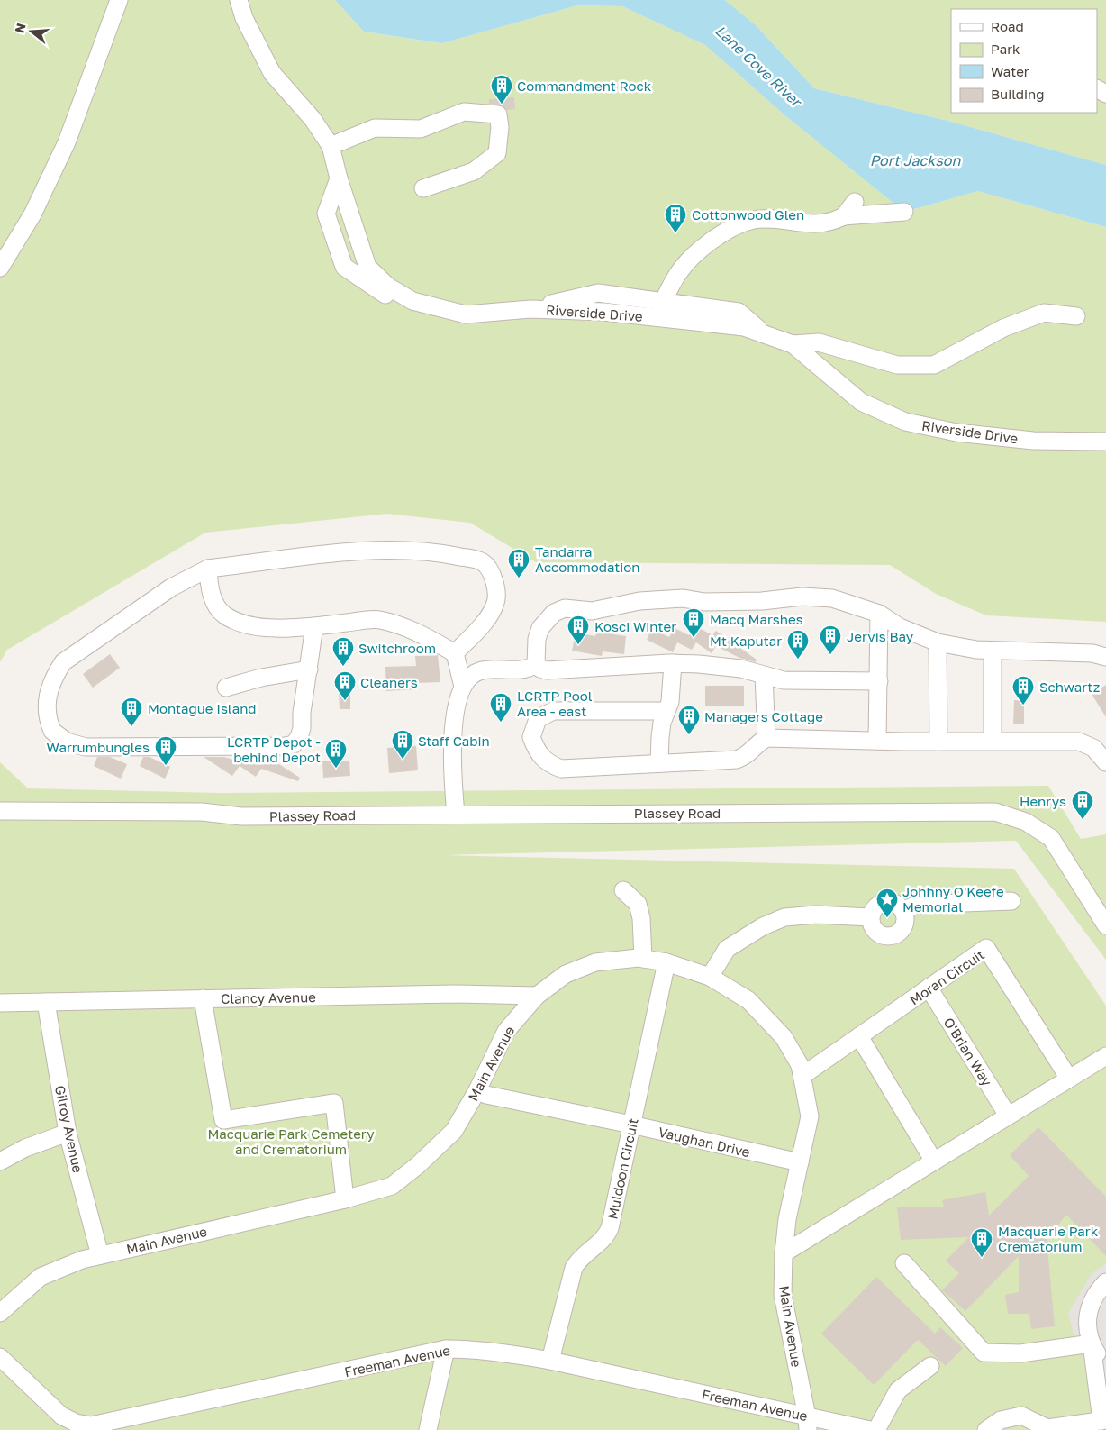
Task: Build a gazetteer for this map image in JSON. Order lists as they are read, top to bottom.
{
  "streets": {
    "street": [
      "Riverside Drive",
      "Plassey Road",
      "Moran Circuit",
      "Clancy Avenue",
      "O'Brian Way",
      "Main Avenue",
      "Gilroy Avenue",
      "Vaughan Drive",
      "Muldoon Circuit",
      "Freeman Avenue"
    ]
  },
  "crossings": [
    ["Moran Circuit", "O'Brian Way"],
    ["Moran Circuit", "Main Avenue"],
    ["Clancy Avenue", "Main Avenue"],
    ["Clancy Avenue", "Gilroy Avenue"],
    ["Main Avenue", "Gilroy Avenue"],
    ["Main Avenue", "Vaughan Drive"],
    ["Main Avenue", "Muldoon Circuit"],
    ["Main Avenue", "Freeman Avenue"],
    ["Vaughan Drive", "Muldoon Circuit"],
    ["Muldoon Circuit", "Freeman Avenue"]
  ],
  "water": ["Lane Cove River", "Port Jackson"],
  "parks": ["Macquarie Park Cemetery and Crematorium"],
  "places": {
    "building": [
      "Commandment Rock",
      "Cottonwood Glen",
      "Tandarra Accommodation",
      "Macq Marshes",
      "Kosci Winter",
      "Jervis Bay",
      "Mt Kaputar",
      "Switchroom",
      "Cleaners",
      "Schwartz",
      "LCRTP Pool Area - east",
      "Montague Island",
      "Managers Cottage",
      "Staff Cabin",
      "Warrumbungles",
      "LCRTP Depot - behind Depot",
      "Henrys",
      "Macquarie Park Crematorium"
    ],
    "place": ["Johhny O'Keefe Memorial"]
  },
  "legend": [
    "Road",
    "Park",
    "Water",
    "Building"
  ],
  "north": "left"
}
